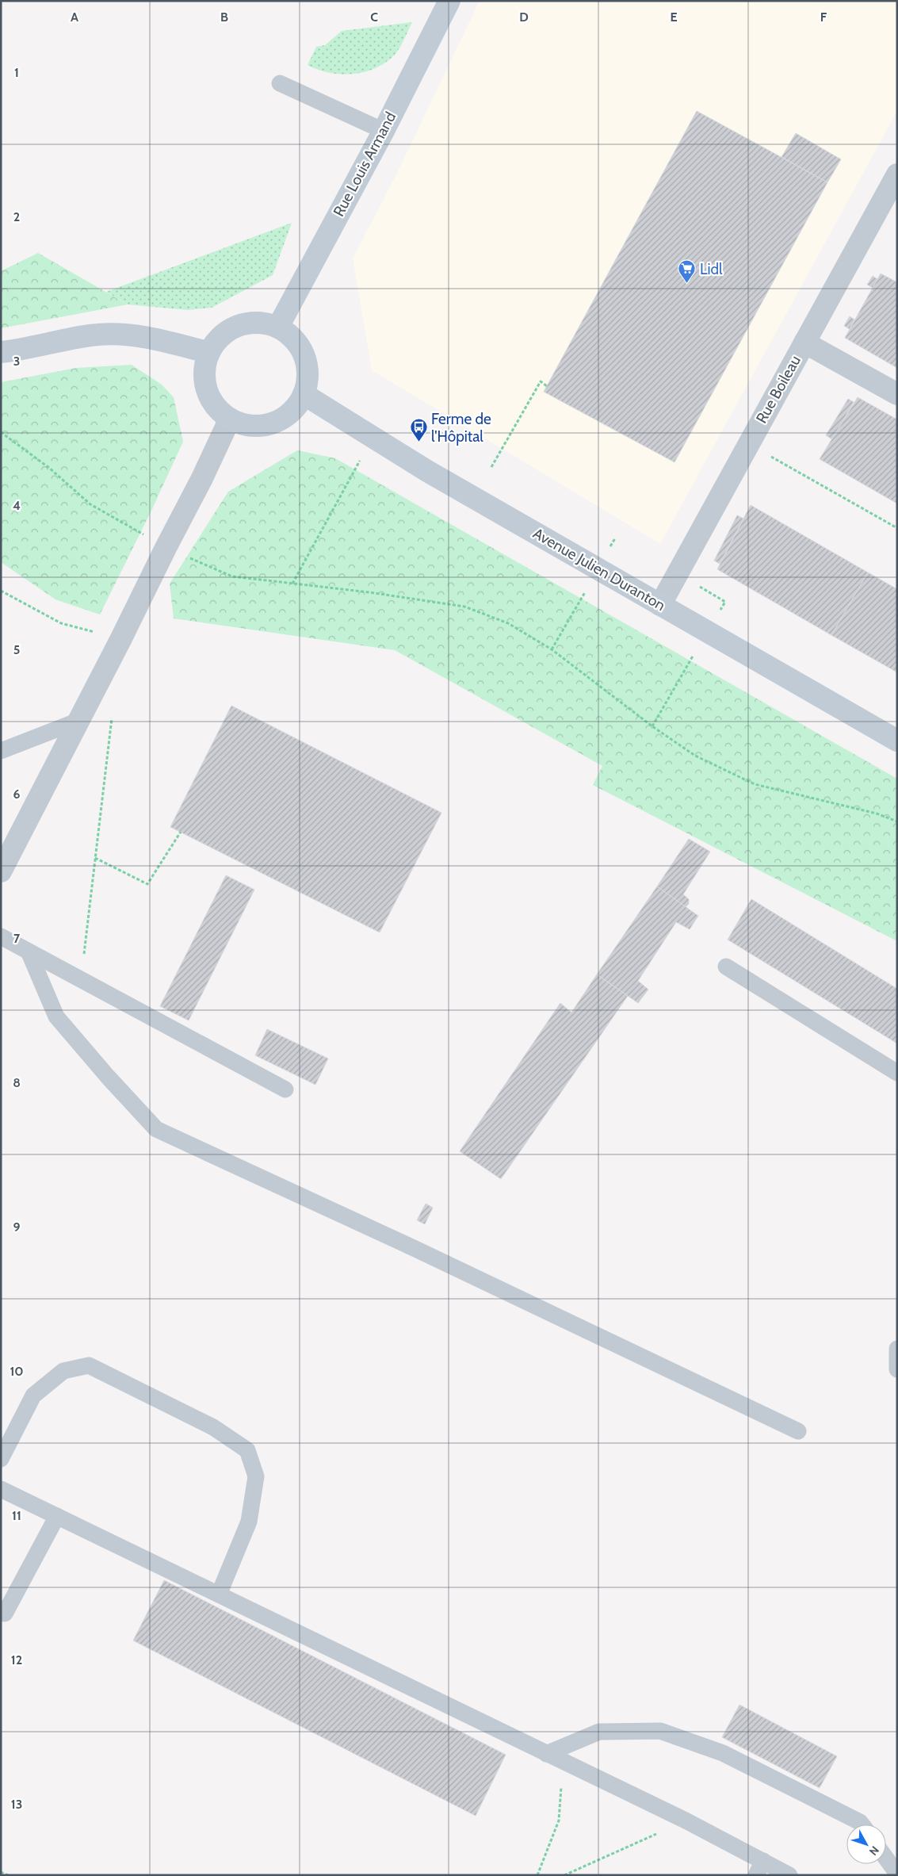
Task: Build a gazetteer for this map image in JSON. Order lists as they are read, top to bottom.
{
  "streets": {
    "main road": ["Rue Louis Armand", "Avenue Julien Duranton"],
    "street": ["Rue Boileau"]
  },
  "crossings": [
    ["Rue Louis Armand", "Avenue Julien Duranton"],
    ["Rue Boileau", "Avenue Julien Duranton"]
  ],
  "places": {
    "supermarket": ["Lidl"],
    "bus stop": ["Ferme de l'Hôpital"]
  },
  "north": "bottom right",
  "grid": {
    "columns": [
      "A",
      "B",
      "C",
      "D",
      "E",
      "F"
    ],
    "rows": [
      "1",
      "2",
      "3",
      "4",
      "5",
      "6",
      "7",
      "8",
      "9",
      "10",
      "11",
      "12",
      "13"
    ]
  }
}
